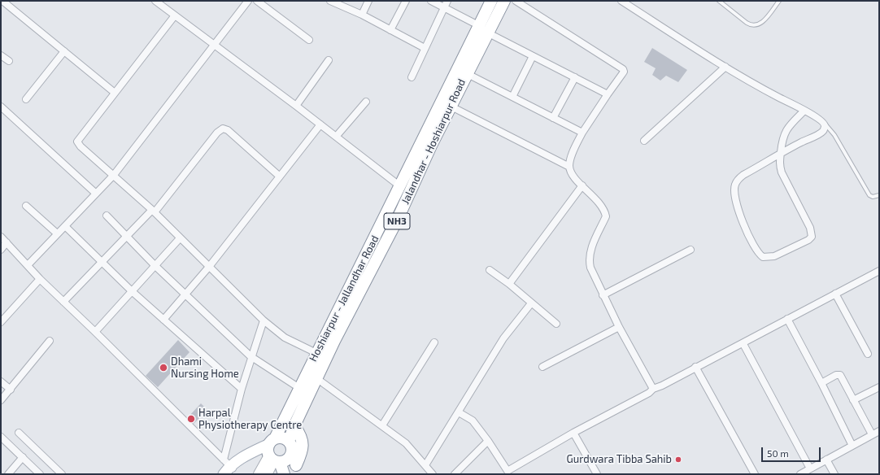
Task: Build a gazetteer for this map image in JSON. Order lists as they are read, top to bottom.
{
  "streets": {
    "highway": ["Jalandhar - Hoshiarpur Road", "NH3", "Hoshiarpur - Jallandhar Road"]
  },
  "crossings": [
    ["Jalandhar - Hoshiarpur Road", "Hoshiarpur - Jallandhar Road"]
  ],
  "places": ["Dhami Nursing Home", "Harpal Physiotherapy Centre", "Gurdwara Tibba Sahib"],
  "scale_bar": "50 m"
}
